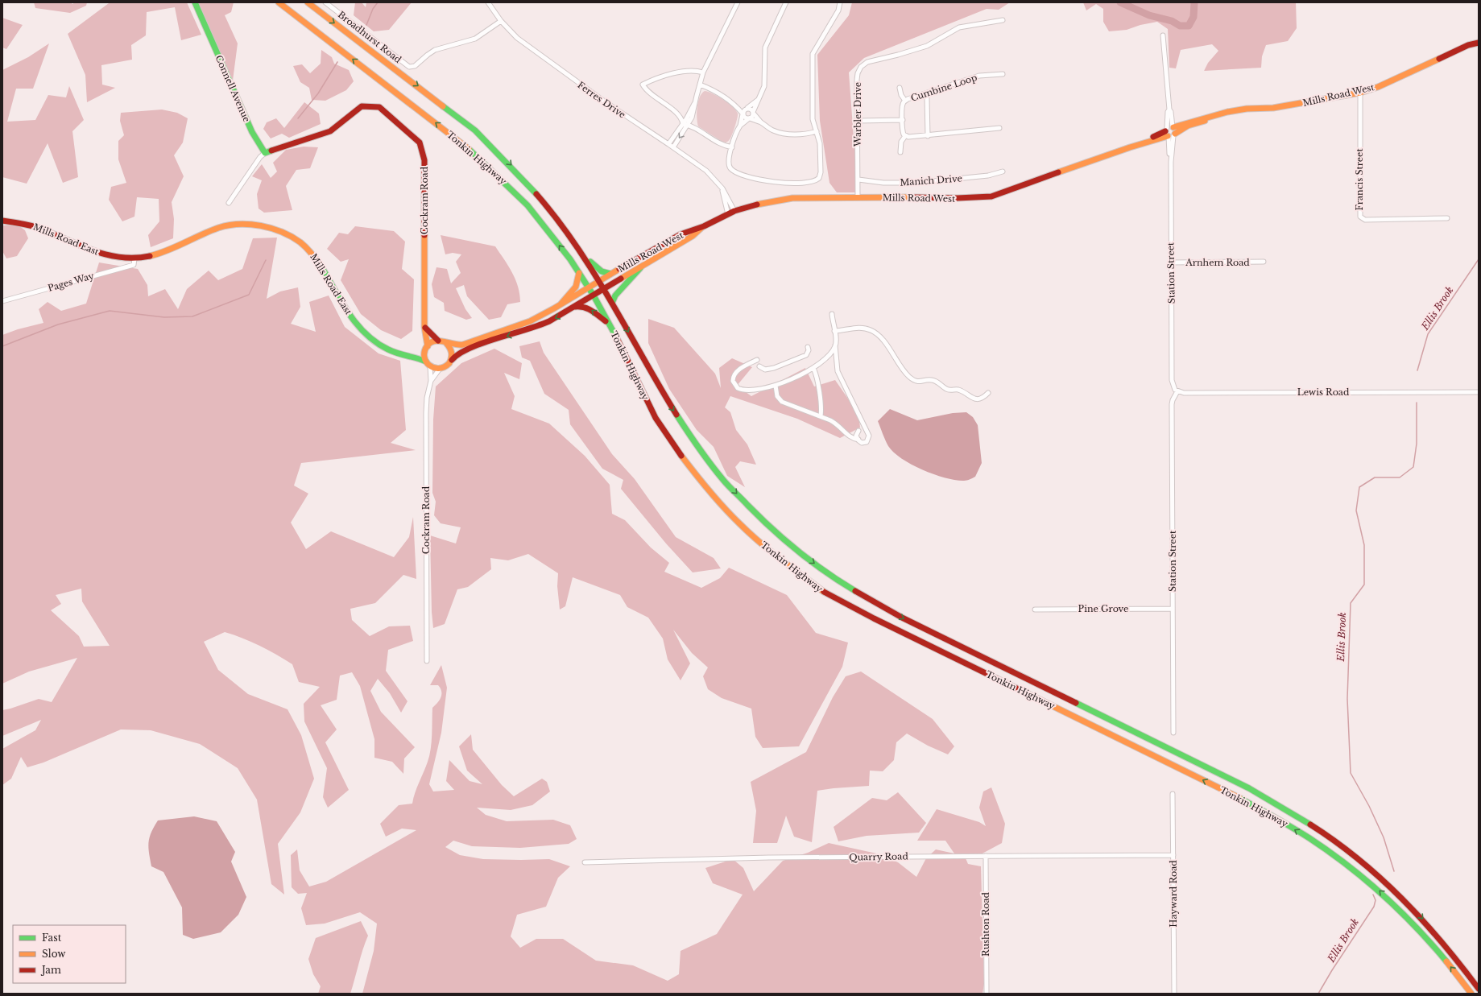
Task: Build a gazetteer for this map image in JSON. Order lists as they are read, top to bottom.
{
  "streets": {
    "main road": [
      "Connell Avenue",
      "Mills Road West",
      "Tonkin Highway",
      "Cockram Road",
      "Mills Road East"
    ],
    "street": [
      "Broadhurst Road",
      "Cumbine Loop",
      "Ferres Drive",
      "Warbler Drive",
      "Francis Street",
      "Manich Drive",
      "Arnhem Road",
      "Station Street",
      "Pages Way",
      "Lewis Road",
      "Pine Grove",
      "Quarry Road",
      "Hayward Road",
      "Rushton Road"
    ]
  },
  "crossings": [
    ["Broadhurst Road", "Ferres Drive"],
    ["Connell Avenue", "Cockram Road"],
    ["Mills Road West", "Ferres Drive"],
    ["Mills Road West", "Warbler Drive"],
    ["Mills Road West", "Tonkin Highway"],
    ["Mills Road West", "Francis Street"],
    ["Mills Road West", "Station Street"],
    ["Warbler Drive", "Manich Drive"],
    ["Cockram Road", "Mills Road East"],
    ["Mills Road East", "Pages Way"],
    ["Arnhem Road", "Station Street"],
    ["Station Street", "Lewis Road"],
    ["Station Street", "Pine Grove"],
    ["Quarry Road", "Hayward Road"],
    ["Quarry Road", "Rushton Road"]
  ],
  "water": ["Ellis Brook"],
  "legend": ["Fast", "Slow", "Jam"]
}
